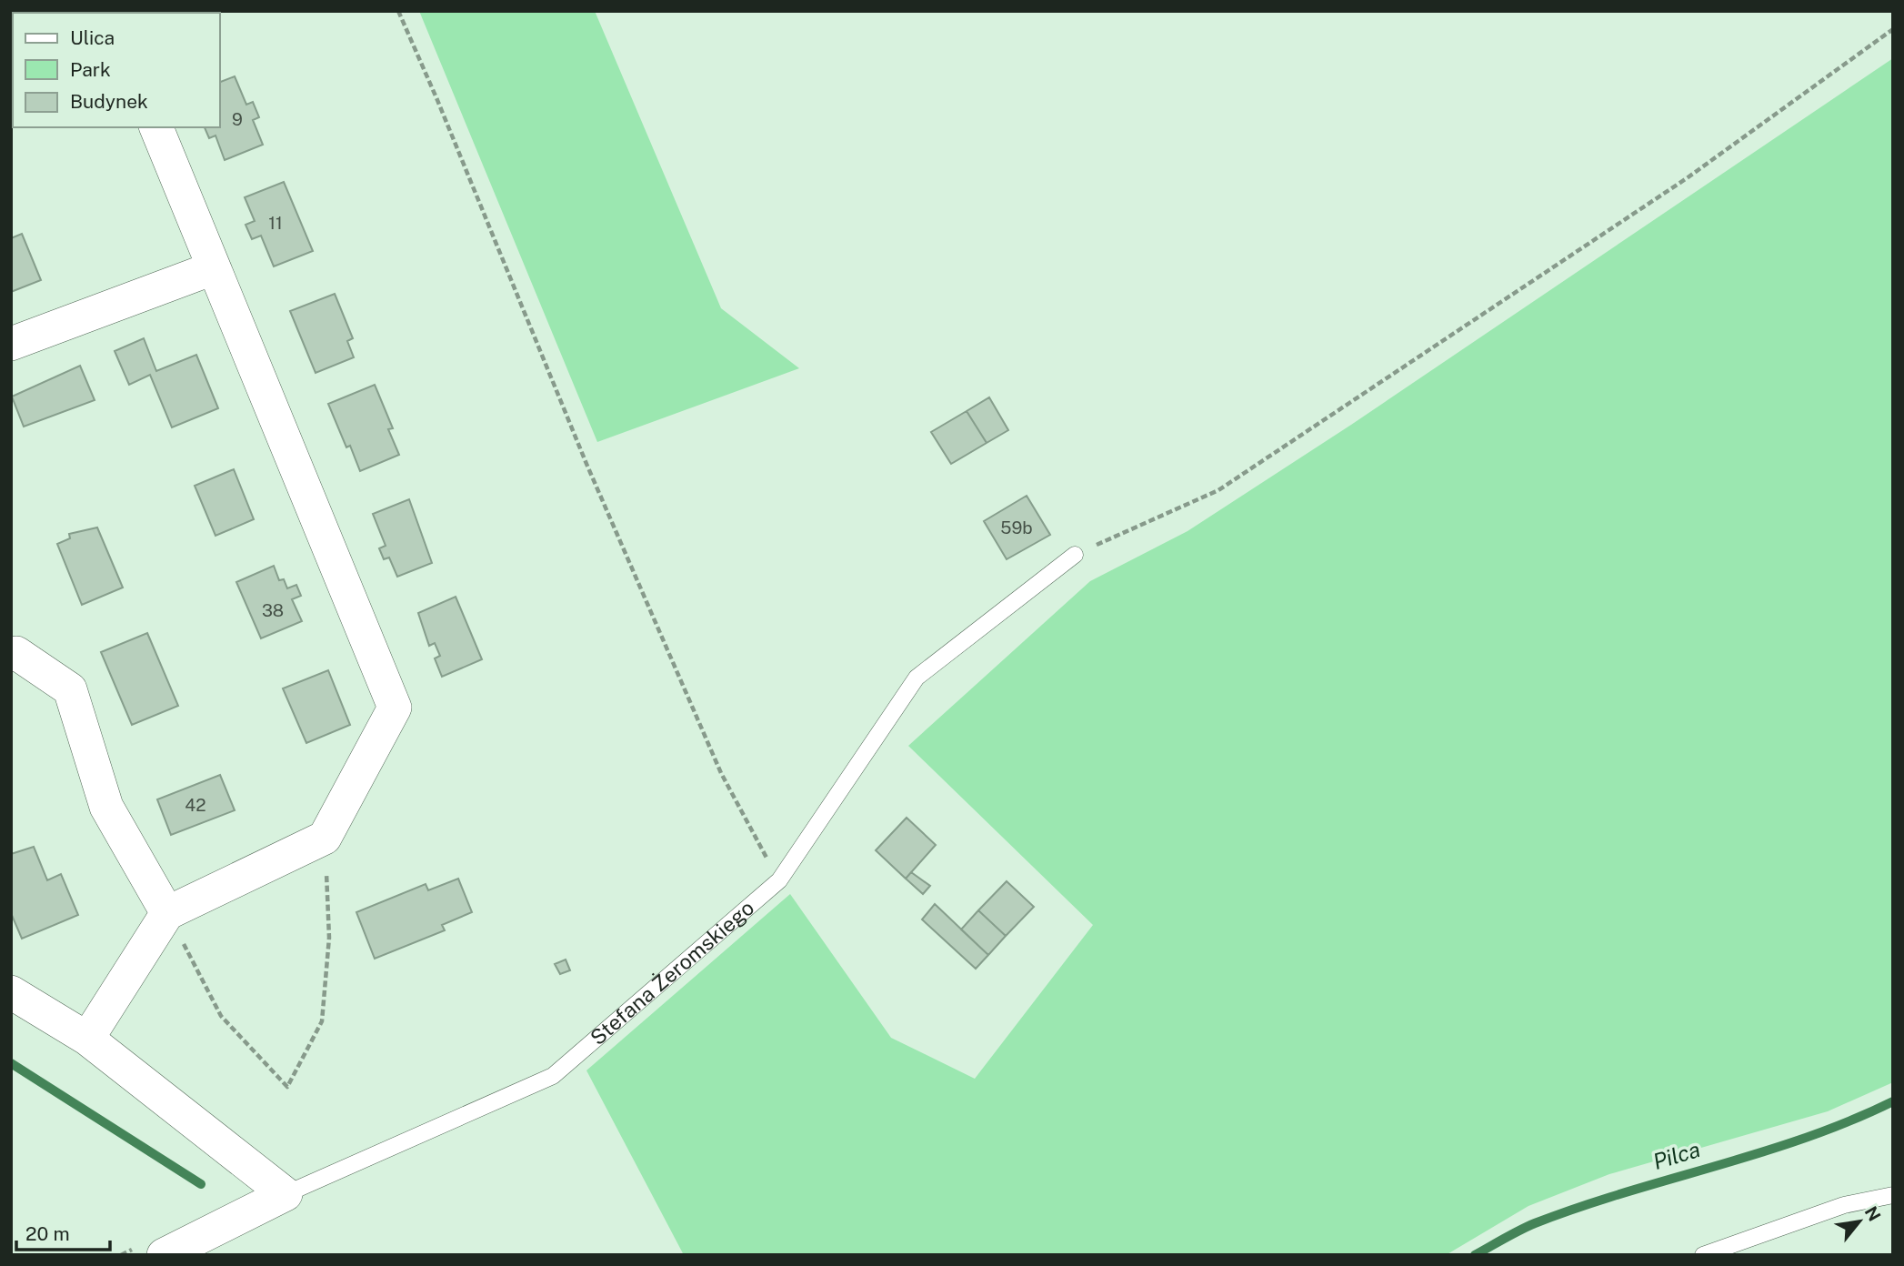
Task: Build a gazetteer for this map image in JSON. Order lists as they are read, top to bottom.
{
  "streets": {
    "street": ["Stefana Żeromskiego"]
  },
  "water": ["Pilca"],
  "house_numbers": [
    "9",
    "11",
    "59b",
    "38",
    "42"
  ],
  "legend": ["Ulica", "Park", "Budynek"],
  "scale_bar": "20 m",
  "north": "top right"
}
